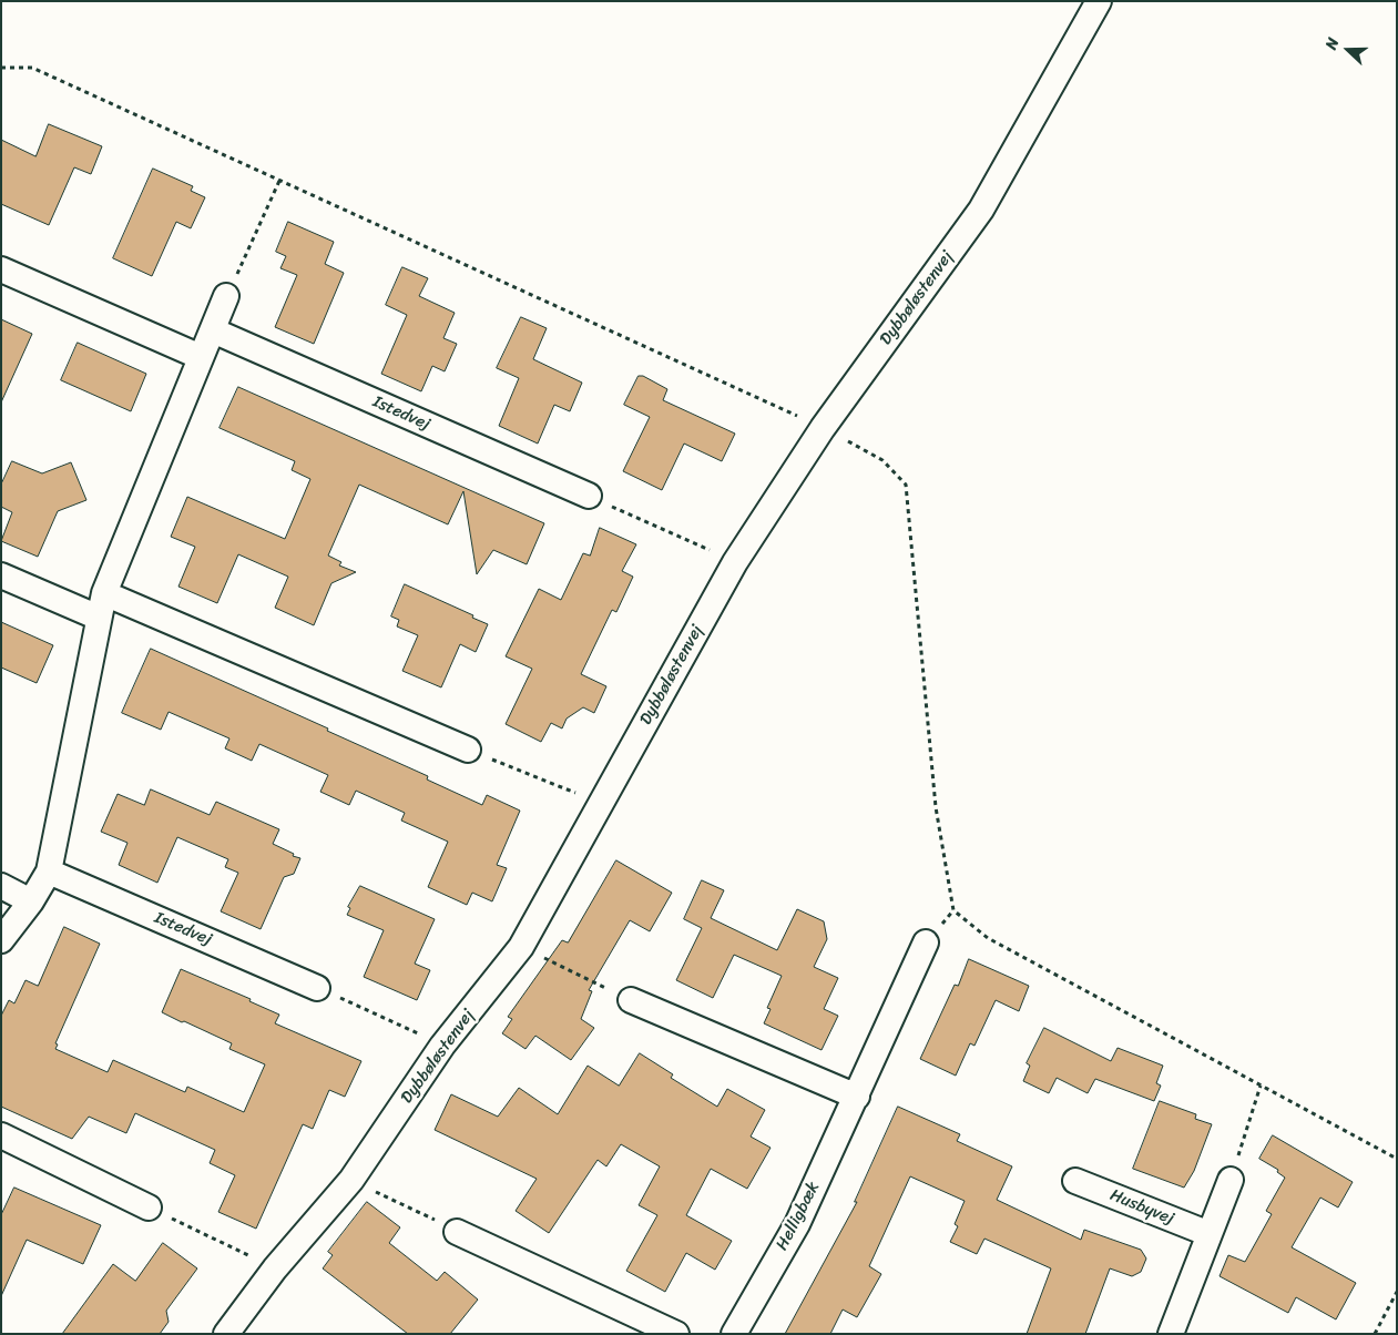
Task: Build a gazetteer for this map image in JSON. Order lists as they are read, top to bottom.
{
  "streets": {
    "street": [
      "Dybbøløstenvej",
      "Istedvej",
      "Husbyvej",
      "Helligbæk"
    ]
  },
  "north": "left"
}
